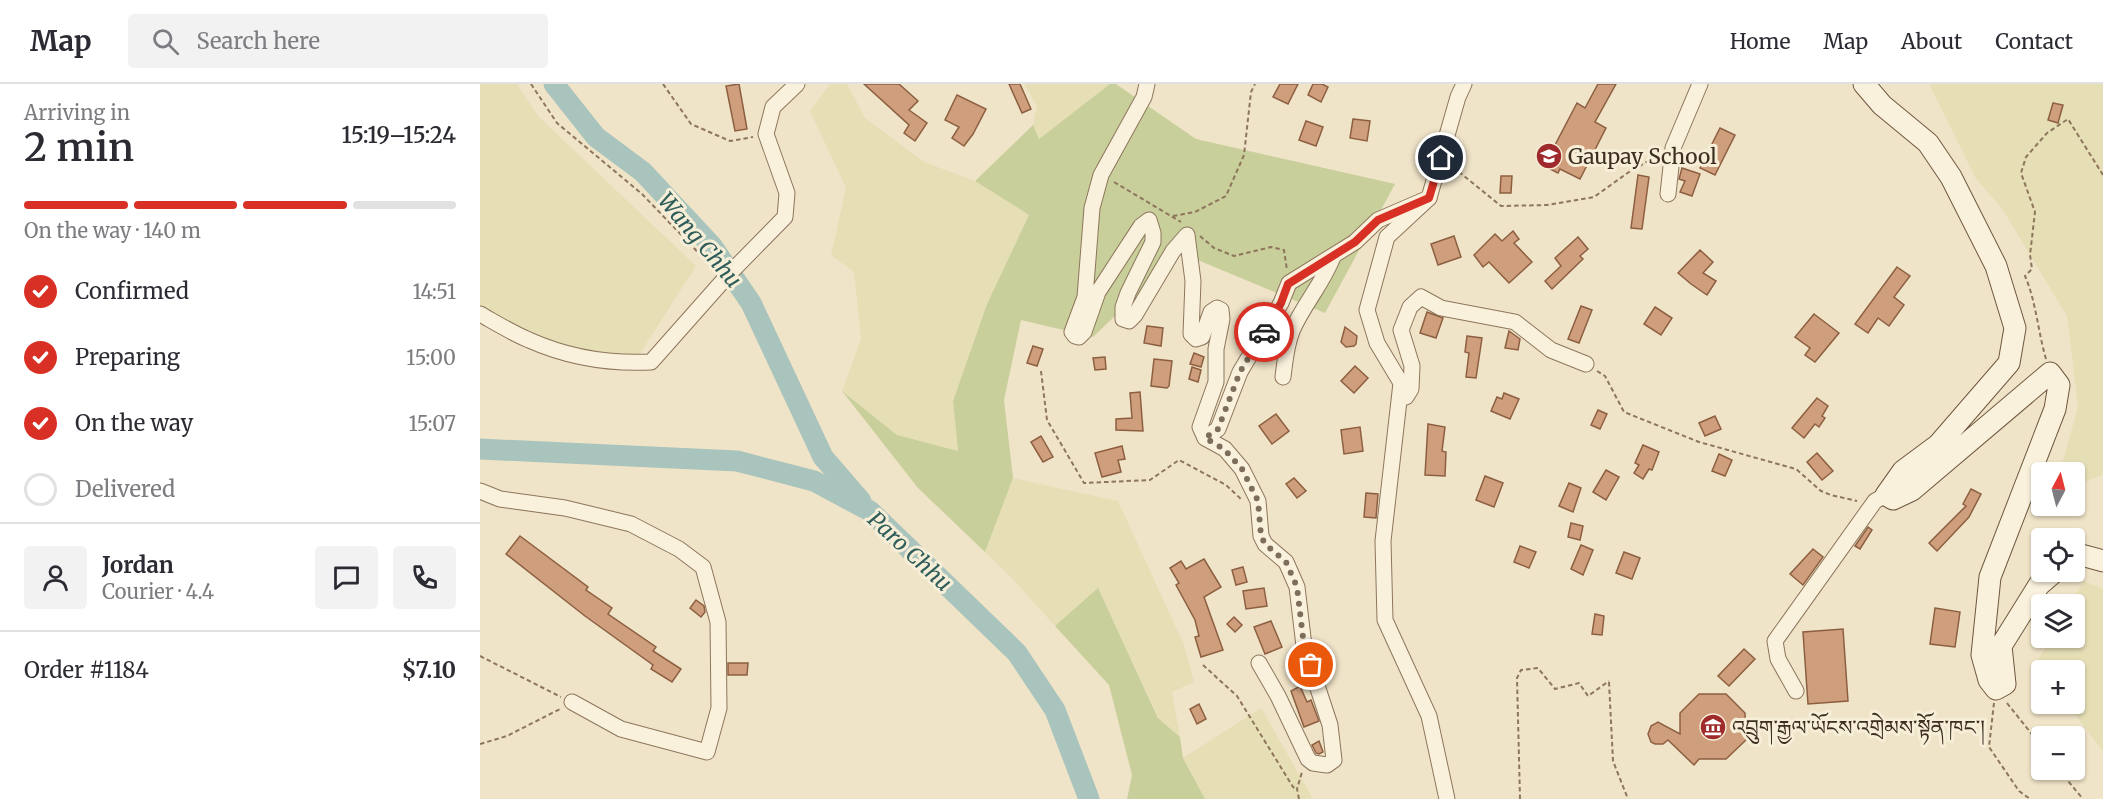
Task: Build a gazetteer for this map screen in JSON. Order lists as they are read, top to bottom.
{
  "water": ["Wang Chhu", "Paro Chhu"],
  "places": {
    "school or university": ["Gaupay School"],
    "museum": ["འབྲུག་རྒྱལ་ཡོངས་འགྲེམས་སྟོན་ཁང་།"]
  },
  "north": "top",
  "page": {
    "header": "Map",
    "search": "Search here",
    "nav": [
      "Home",
      "Map",
      "About",
      "Contact"
    ],
    "heading": ["2 min", "Arriving in", "15:19–15:24"],
    "panel": [
      "Jordan",
      "Courier · 4.4",
      "Order #1184",
      "$7.10"
    ],
    "bar": "On the way · 140 m",
    "list": [
      ["Confirmed", "14:51"],
      ["Preparing", "15:00"],
      ["On the way", "15:07"],
      "Delivered"
    ],
    "map_buttons": ["+", "−"]
  }
}
